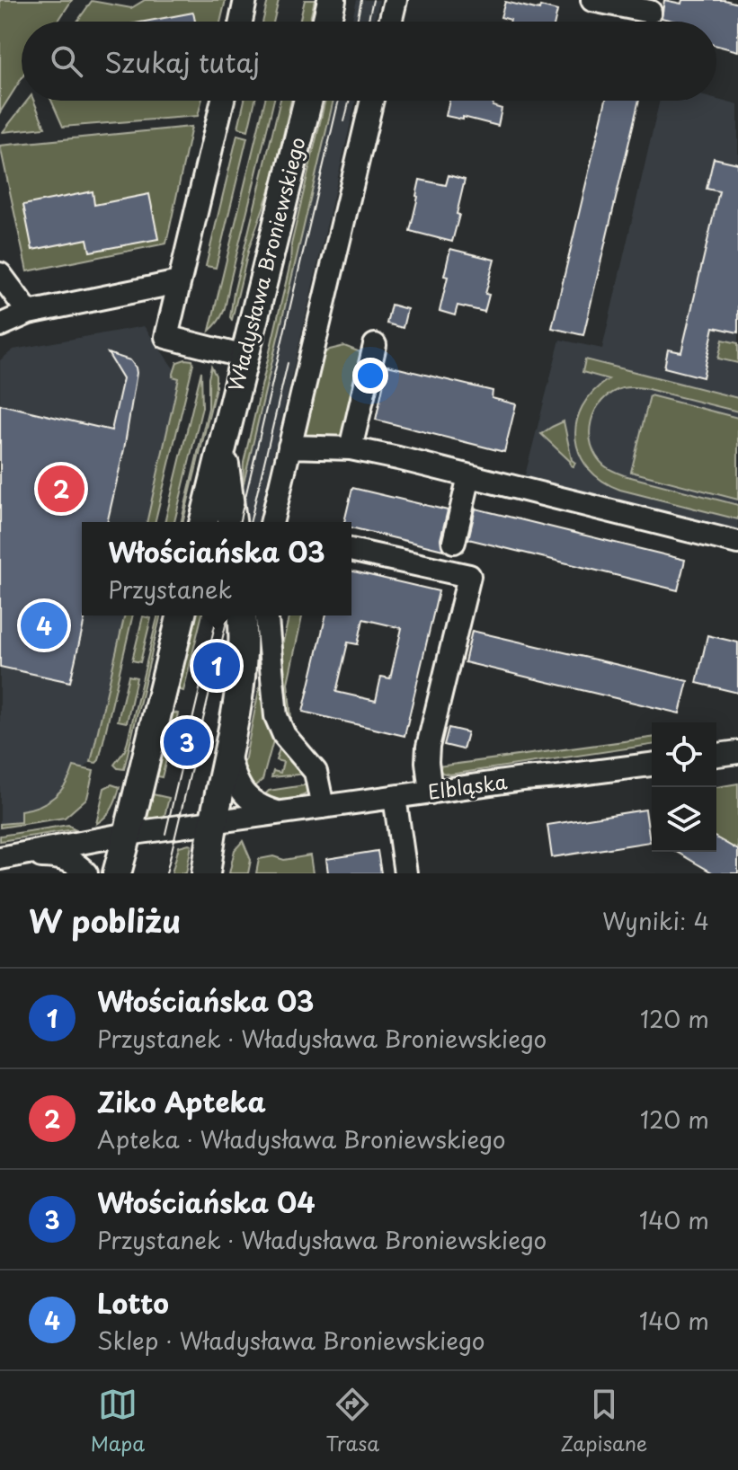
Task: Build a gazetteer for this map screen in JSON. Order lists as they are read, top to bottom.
{
  "streets": {
    "main road": ["Władysława Broniewskiego"],
    "street": ["Elbląska"]
  },
  "page": {
    "search": "Szukaj tutaj",
    "pins": [
      "2",
      "4",
      "1",
      "3"
    ],
    "popup": ["Włościańska 03", "Przystanek"],
    "heading": ["W pobliżu", "Wyniki: 4"],
    "list": [
      {
        "mark": "1",
        "name": "Włościańska 03",
        "note": "Przystanek · Władysława Broniewskiego",
        "value": "120 m"
      },
      {
        "mark": "2",
        "name": "Ziko Apteka",
        "note": "Apteka · Władysława Broniewskiego",
        "value": "120 m"
      },
      {
        "mark": "3",
        "name": "Włościańska 04",
        "note": "Przystanek · Władysława Broniewskiego",
        "value": "140 m"
      },
      {
        "mark": "4",
        "name": "Lotto",
        "note": "Sklep · Władysława Broniewskiego",
        "value": "140 m"
      }
    ],
    "nav": ["Mapa", "Trasa", "Zapisane"]
  }
}
